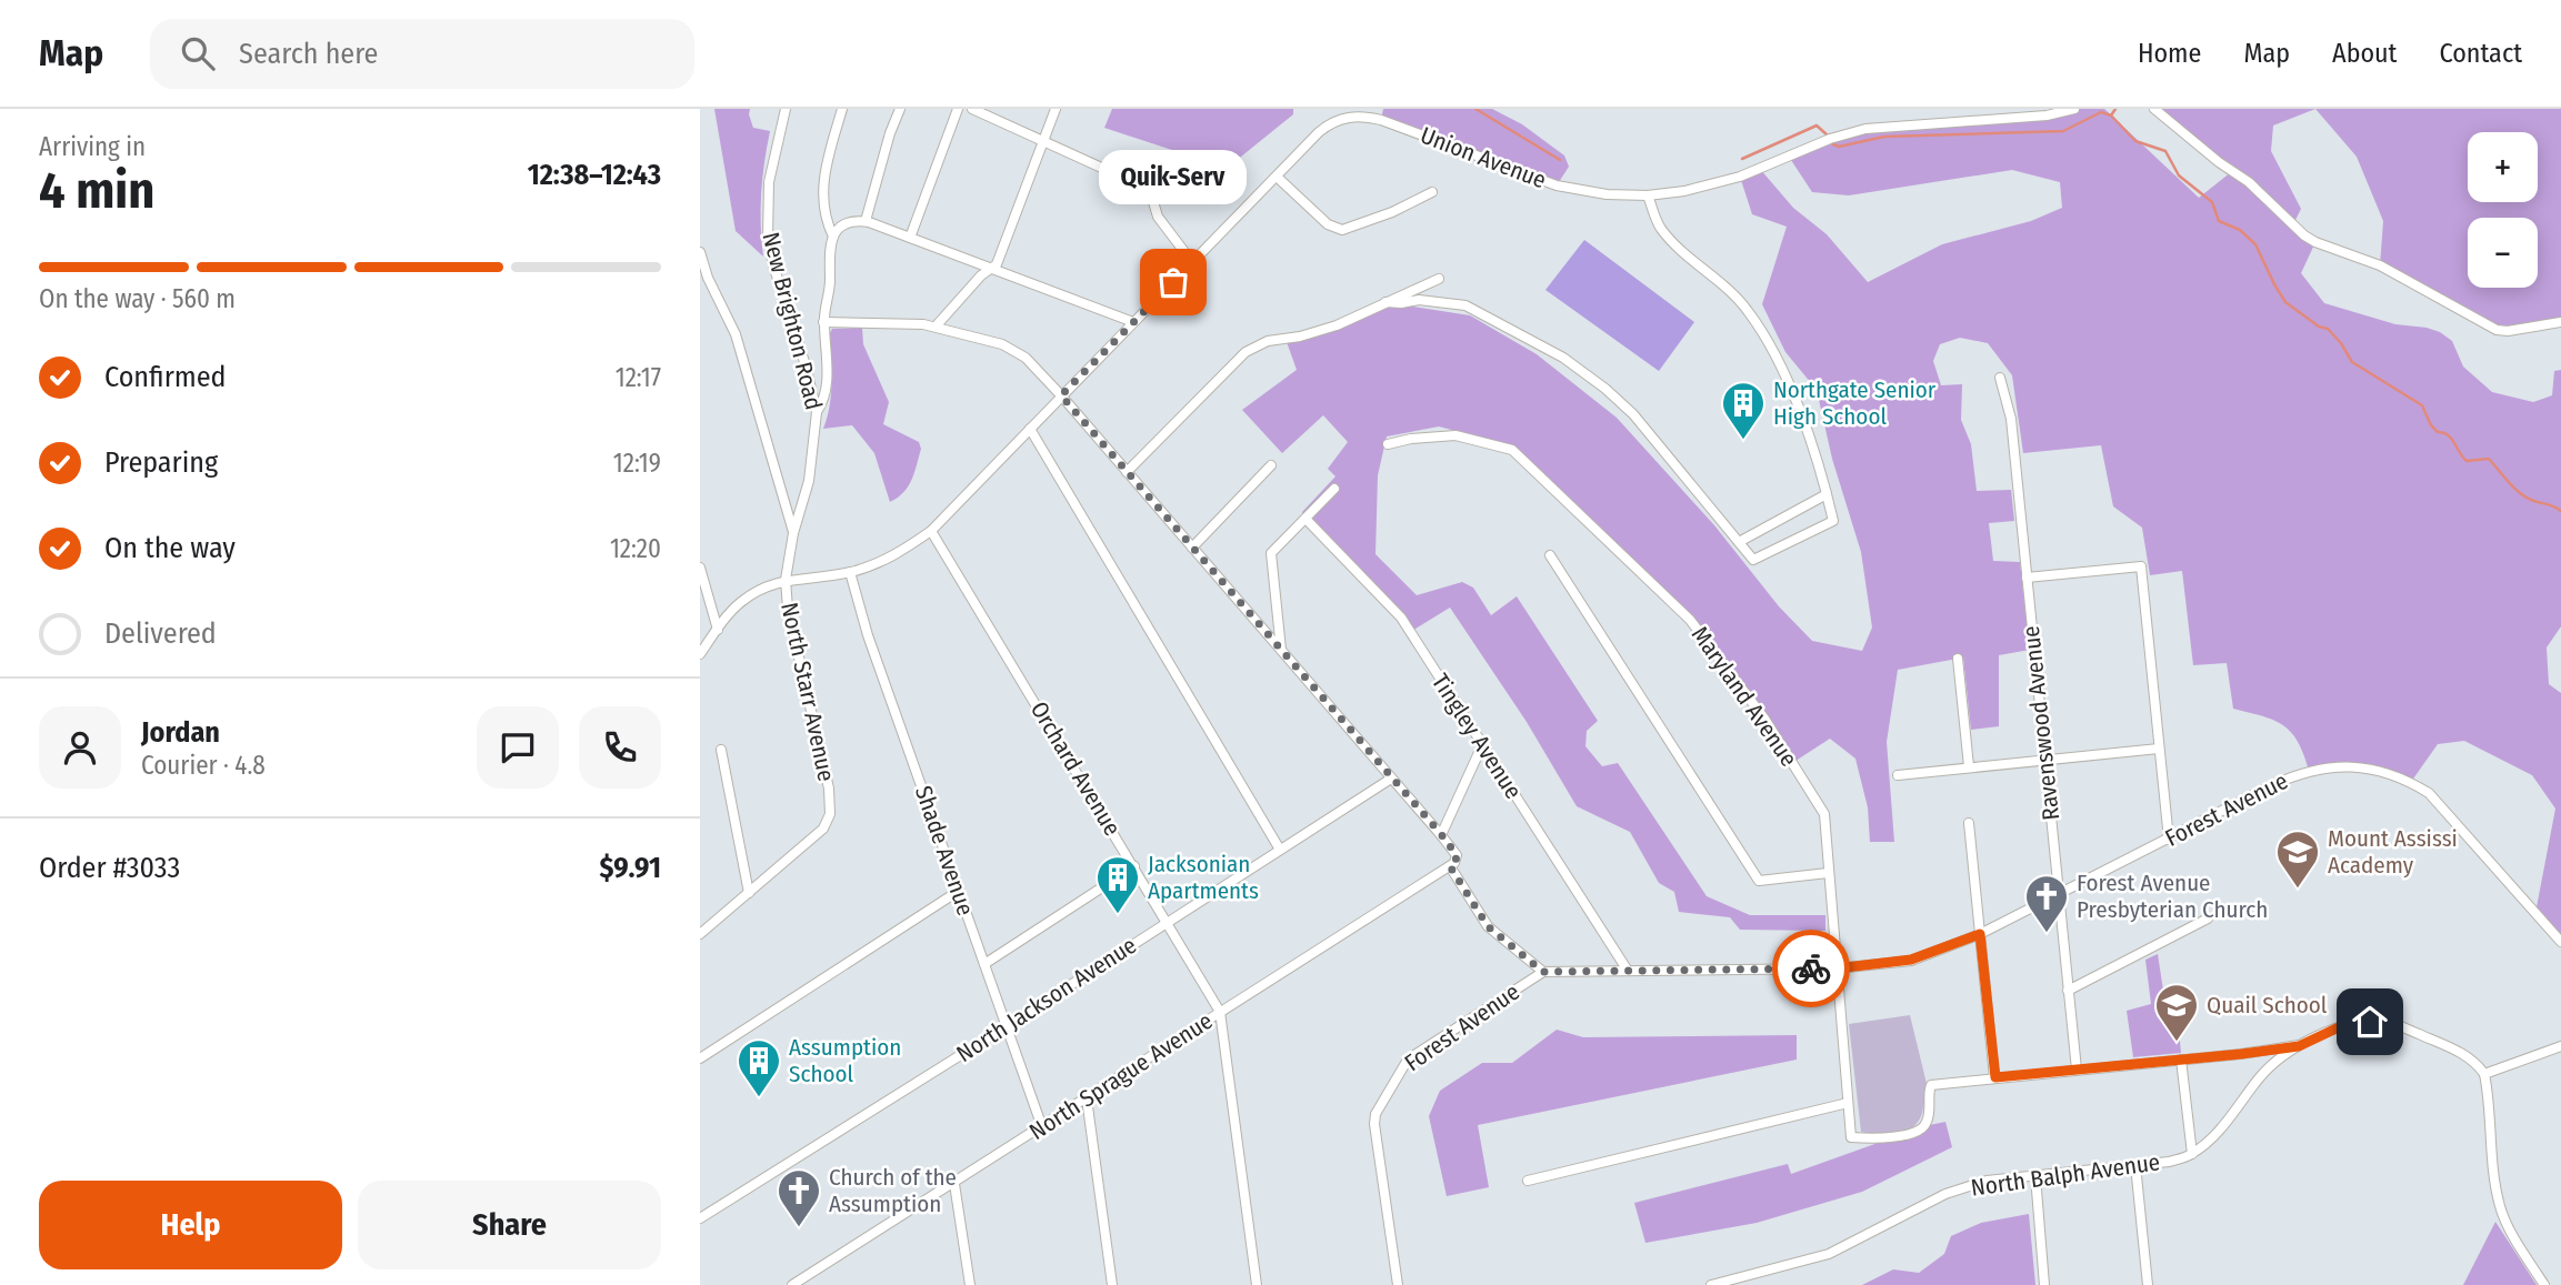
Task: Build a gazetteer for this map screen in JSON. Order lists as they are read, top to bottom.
{
  "streets": {
    "street": [
      "Union Avenue",
      "New Brighton Road",
      "North Starr Avenue",
      "Maryland Avenue",
      "Ravenswood Avenue",
      "Tingley Avenue",
      "Orchard Avenue",
      "Forest Avenue",
      "Shade Avenue",
      "North Jackson Avenue",
      "North Sprague Avenue",
      "North Balph Avenue"
    ]
  },
  "crossings": [
    ["Union Avenue", "New Brighton Road"],
    ["Union Avenue", "North Starr Avenue"],
    ["Union Avenue", "Orchard Avenue"],
    ["Union Avenue", "Shade Avenue"],
    ["New Brighton Road", "North Starr Avenue"],
    ["Maryland Avenue", "Forest Avenue"],
    ["Ravenswood Avenue", "Forest Avenue"],
    ["Tingley Avenue", "Forest Avenue"],
    ["Orchard Avenue", "North Jackson Avenue"],
    ["Orchard Avenue", "North Sprague Avenue"],
    ["Shade Avenue", "North Jackson Avenue"],
    ["Shade Avenue", "North Sprague Avenue"]
  ],
  "places": {
    "other": ["Quik-Serv"],
    "building": ["Northgate Senior High School", "Jacksonian Apartments", "Assumption School"],
    "school or university": ["Mount Assissi Academy", "Quail School"],
    "church": ["Forest Avenue Presbyterian Church", "Church of the Assumption"]
  },
  "page": {
    "header": "Map",
    "search": "Search here",
    "nav": [
      "Home",
      "Map",
      "About",
      "Contact"
    ],
    "heading": ["4 min", "Arriving in", "12:38–12:43"],
    "panel": [
      "Jordan",
      "Courier · 4.8",
      "Order #3033",
      "$9.91"
    ],
    "map_buttons": ["+", "−"],
    "bubble": "Quik-Serv",
    "bar": "On the way · 560 m",
    "list": [
      ["Confirmed", "12:17"],
      ["Preparing", "12:19"],
      ["On the way", "12:20"],
      "Delivered"
    ],
    "buttons": ["Help", "Share"]
  }
}
